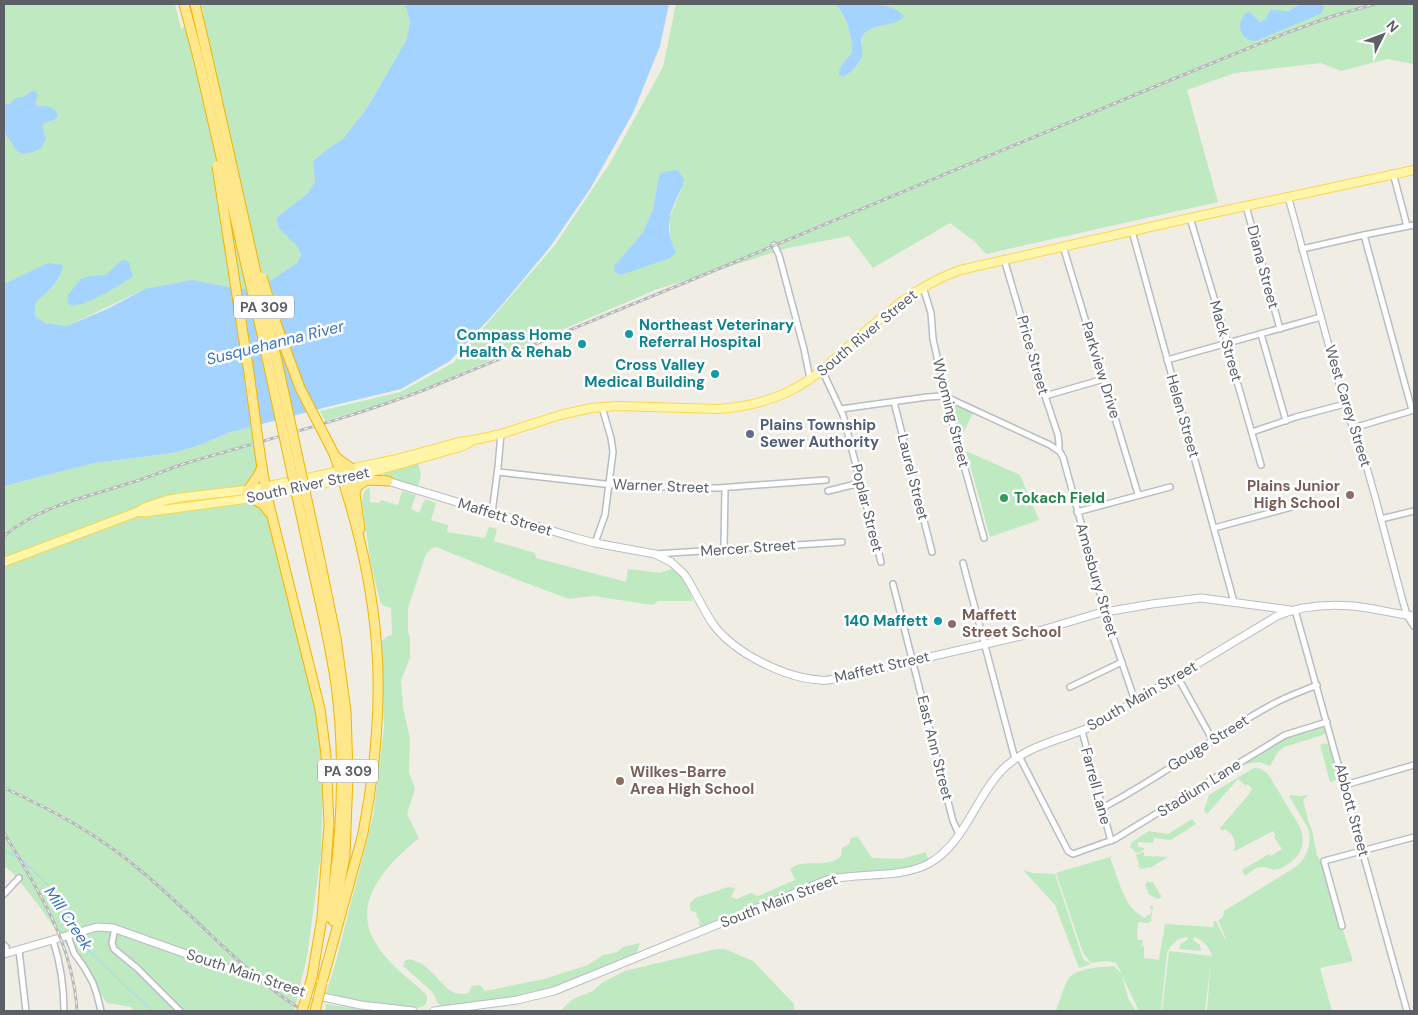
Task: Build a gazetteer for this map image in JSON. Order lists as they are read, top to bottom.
{
  "streets": {
    "highway": ["PA 309"],
    "main road": ["South River Street", "Maffett Street", "South Main Street"],
    "street": [
      "Diana Street",
      "Mack Street",
      "Price Street",
      "Parkview Drive",
      "West Carey Street",
      "Wyoming Street",
      "Helen Street",
      "Laurel Street",
      "Warner Street",
      "Poplar Street",
      "Mercer Street",
      "Amesbury Street",
      "Gouge Street",
      "East Ann Street",
      "Farrell Lane",
      "Stadium Lane",
      "Abbott Street"
    ]
  },
  "crossings": [
    ["Diana Street", "South River Street"],
    ["South River Street", "Mack Street"],
    ["South River Street", "Price Street"],
    ["South River Street", "Parkview Drive"],
    ["South River Street", "West Carey Street"],
    ["South River Street", "Wyoming Street"],
    ["South River Street", "Helen Street"],
    ["South River Street", "Poplar Street"],
    ["South River Street", "Maffett Street"],
    ["Price Street", "Amesbury Street"],
    ["West Carey Street", "South Main Street"],
    ["Helen Street", "Maffett Street"],
    ["Maffett Street", "Mercer Street"],
    ["Maffett Street", "Amesbury Street"],
    ["Maffett Street", "South Main Street"],
    ["Maffett Street", "East Ann Street"],
    ["Maffett Street", "Abbott Street"],
    ["Amesbury Street", "South Main Street"],
    ["South Main Street", "East Ann Street"],
    ["South Main Street", "Farrell Lane"],
    ["South Main Street", "Stadium Lane"],
    ["South Main Street", "Abbott Street"],
    ["Gouge Street", "Farrell Lane"],
    ["Gouge Street", "Abbott Street"],
    ["Farrell Lane", "Stadium Lane"],
    ["Stadium Lane", "Abbott Street"]
  ],
  "water": ["Susquehanna River", "Mill Creek"],
  "places": [
    "Northeast Veterinary Referral Hospital",
    "Compass Home Health & Rehab",
    "Cross Valley Medical Building",
    "Plains Township Sewer Authority",
    "Plains Junior High School",
    "Tokach Field",
    "140 Maffett",
    "Maffett Street School",
    "Wilkes-Barre Area High School"
  ],
  "north": "top right"
}
